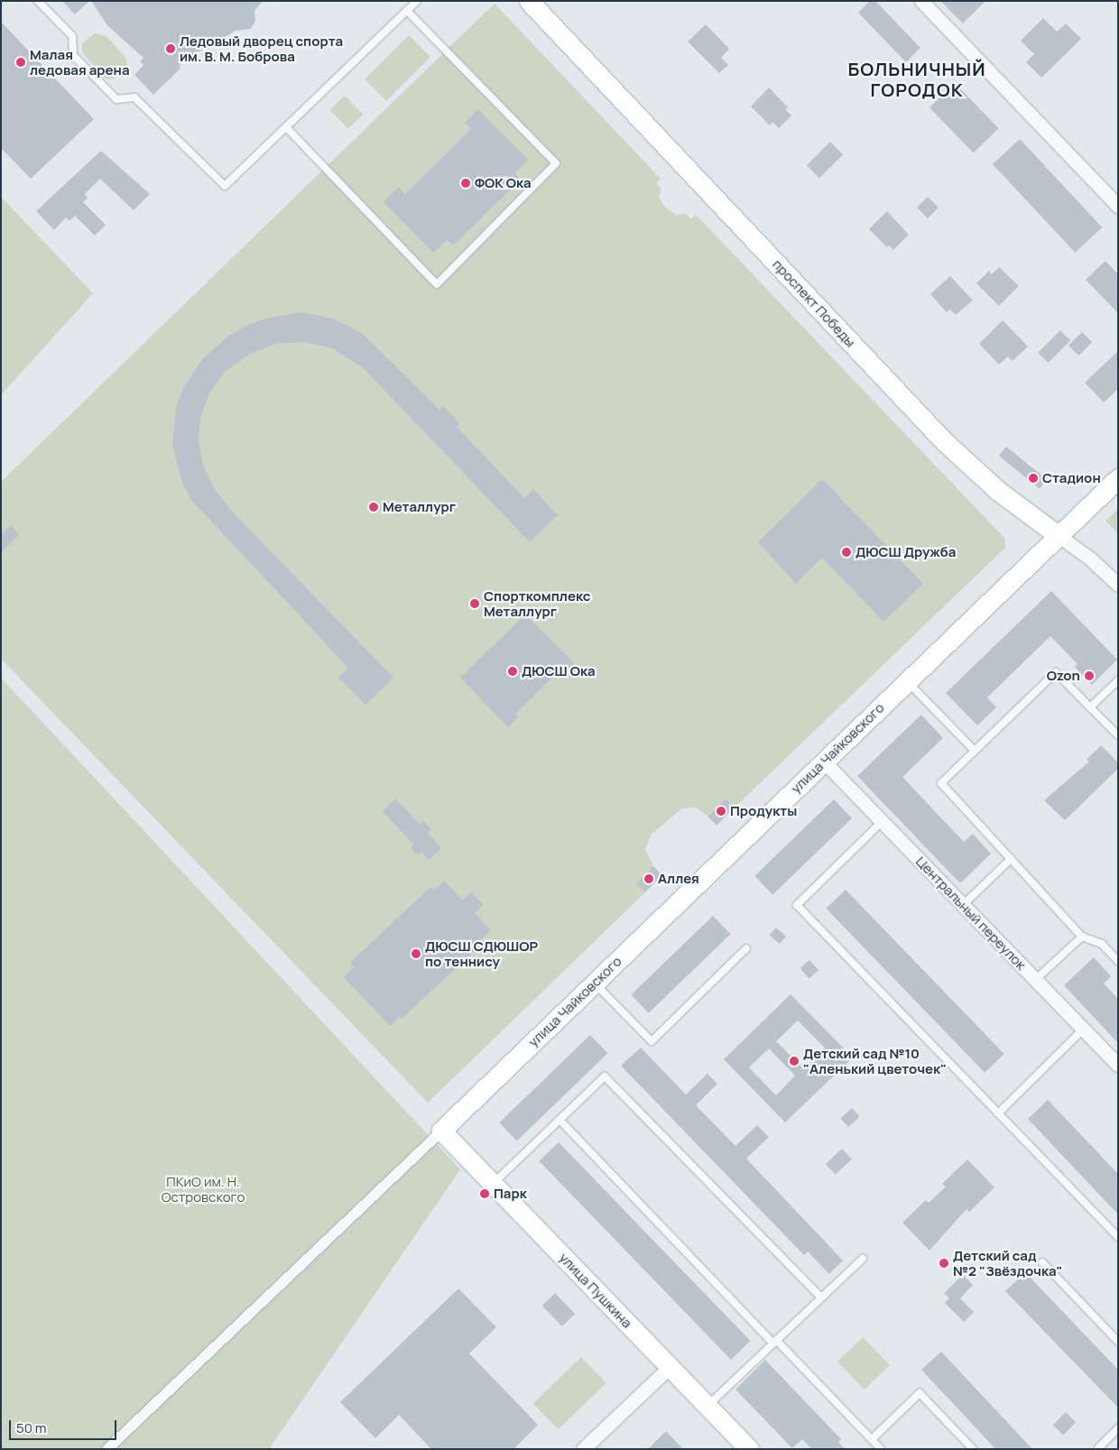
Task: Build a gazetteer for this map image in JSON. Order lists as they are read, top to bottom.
{
  "streets": {
    "main road": ["проспект Победы", "улица Чайковского", "улица Пушкина"],
    "street": ["Центральный переулок"]
  },
  "crossings": [
    ["проспект Победы", "улица Чайковского"],
    ["улица Чайковского", "Центральный переулок"],
    ["улица Чайковского", "улица Пушкина"]
  ],
  "districts": ["БОЛЬНИЧНЫЙ ГОРОДОК"],
  "parks": ["ПКиО им. Н. Островского"],
  "places": [
    "Ледовый дворец спорта им. В. М. Боброва",
    "Малая ледовая арена",
    "ФОК Ока",
    "Стадион",
    "Металлург",
    "ДЮСШ Дружба",
    "Спорткомплекс Металлург",
    "ДЮСШ Ока",
    "Ozon",
    "Продукты",
    "Аллея",
    "ДЮСШ СДЮШОР по теннису",
    "Детский сад №10 \"Аленький цветочек\"",
    "Парк",
    "Детский сад №2 \"Звёздочка\""
  ],
  "scale_bar": "50 m"
}
